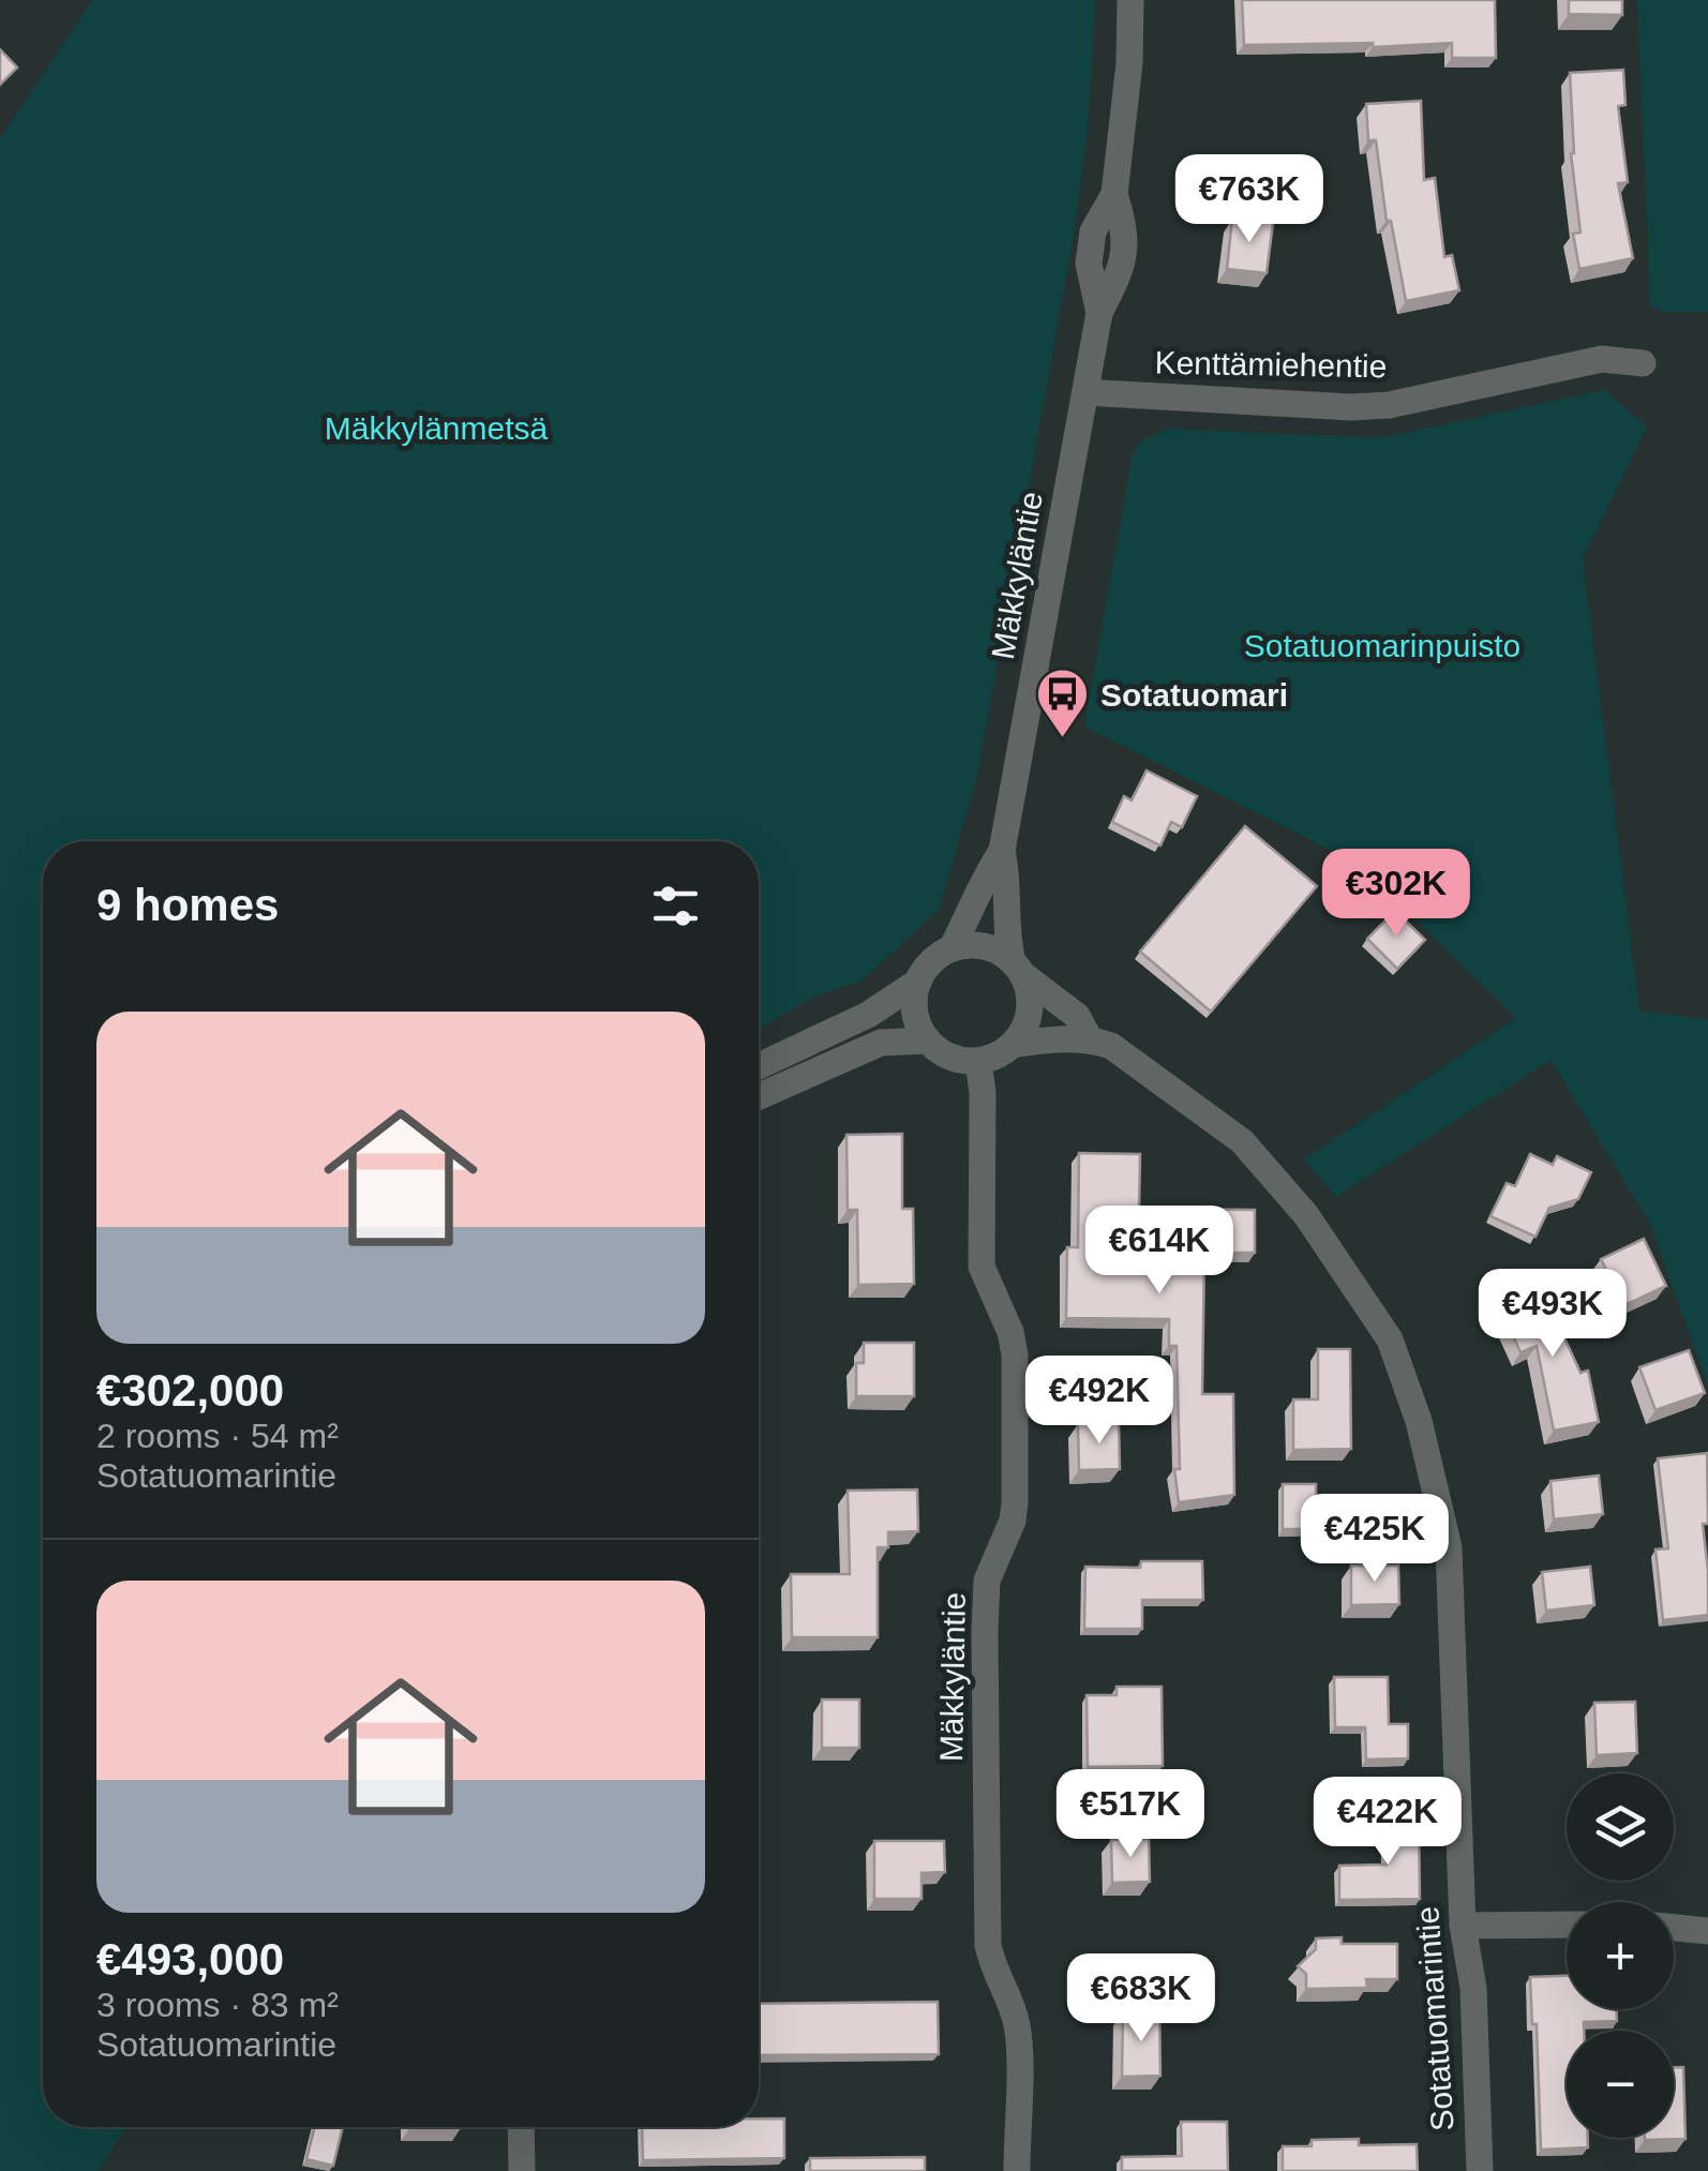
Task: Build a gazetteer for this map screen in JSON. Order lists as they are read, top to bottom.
{
  "streets": {
    "street": ["Kenttämiehentie", "Mäkkyläntie", "Sotatuomarintie"]
  },
  "crossings": [
    ["Kenttämiehentie", "Mäkkyläntie"],
    ["Mäkkyläntie", "Sotatuomarintie"]
  ],
  "parks": ["Mäkkylänmetsä", "Sotatuomarinpuisto"],
  "places": {
    "bus stop": ["Sotatuomari"]
  },
  "page": {
    "price": [
      "€763K",
      "€302K",
      "€614K",
      "€493K",
      "€492K",
      "€425K",
      "€517K",
      "€422K",
      "€683K"
    ],
    "heading": "9 homes",
    "list": [
      {
        "name": "€302,000",
        "note": "2 rooms · 54 m² · Sotatuomarintie"
      },
      {
        "name": "€493,000",
        "note": "3 rooms · 83 m² · Sotatuomarintie"
      }
    ],
    "map_buttons": ["+", "−"]
  }
}
